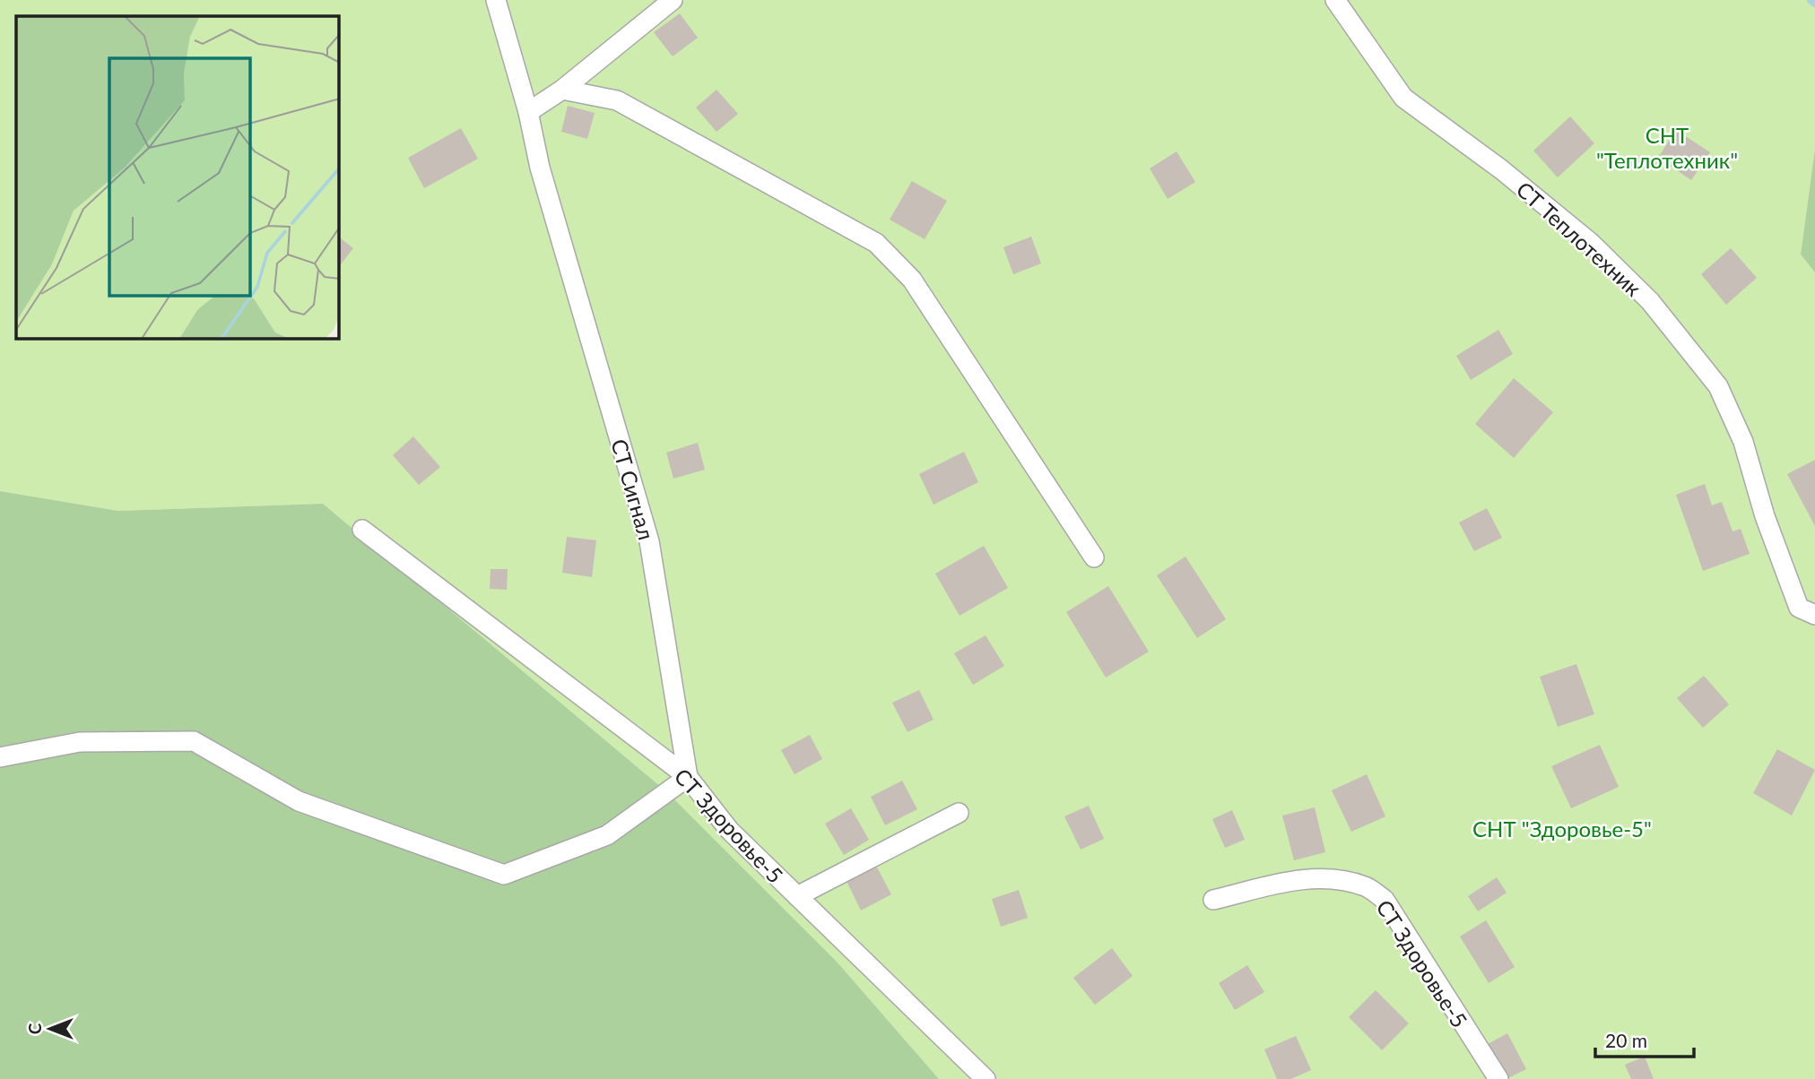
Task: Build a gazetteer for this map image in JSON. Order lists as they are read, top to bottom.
{
  "streets": {
    "lane": ["СТ Теплотехник", "СТ Сигнал", "СТ Здоровье-5"]
  },
  "crossings": [
    ["СТ Сигнал", "СТ Здоровье-5"]
  ],
  "parks": ["СНТ \"Теплотехник\"", "СНТ \"Здоровье-5\""],
  "scale_bar": "20 m",
  "north": "left"
}
